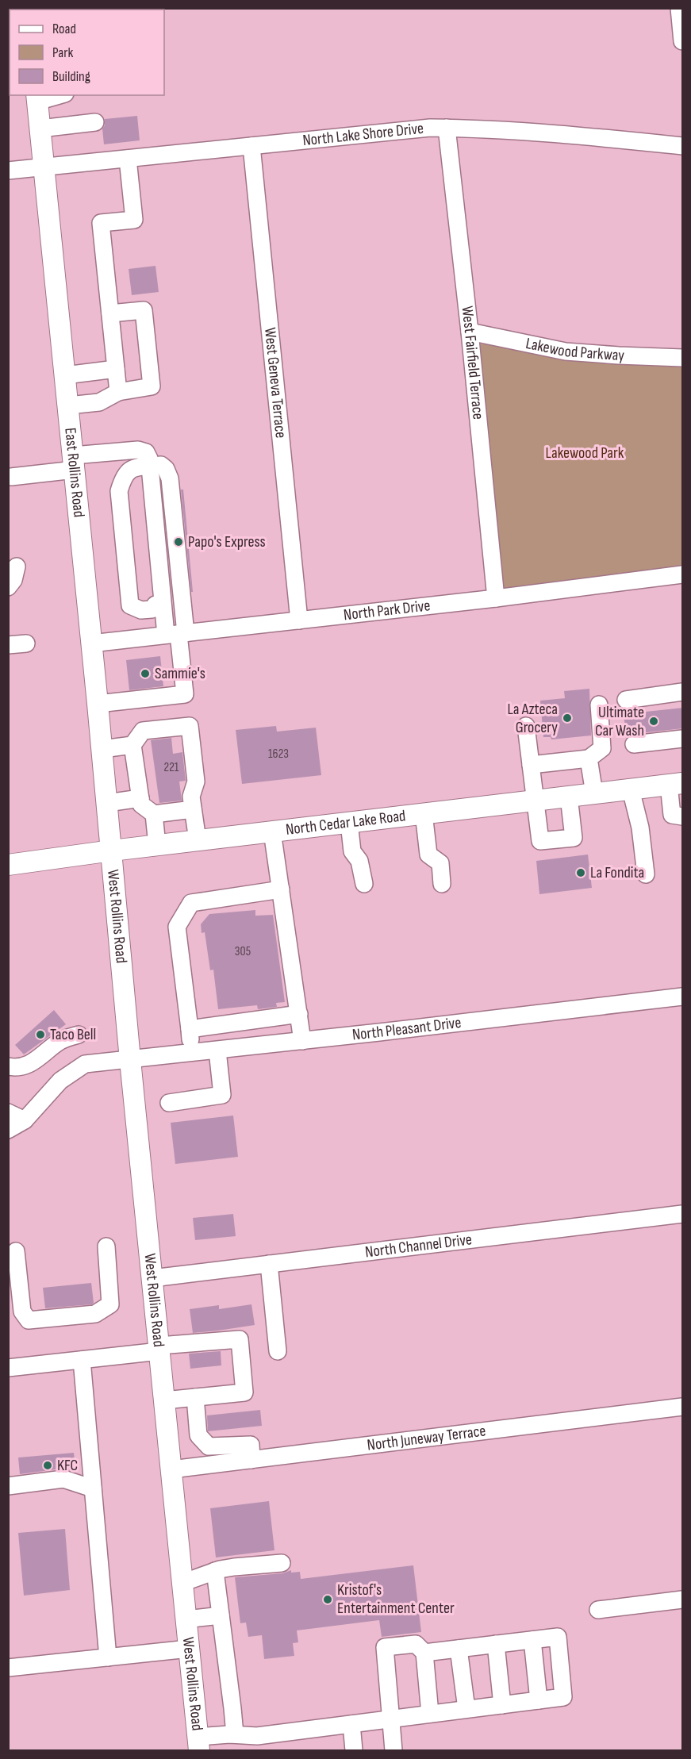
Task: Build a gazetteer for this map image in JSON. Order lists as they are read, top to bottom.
{
  "streets": {
    "main road": ["East Rollins Road", "North Cedar Lake Road", "West Rollins Road"],
    "street": [
      "North Lake Shore Drive",
      "Lakewood Parkway",
      "West Fairfield Terrace",
      "West Geneva Terrace",
      "North Park Drive",
      "North Pleasant Drive",
      "North Channel Drive",
      "North Juneway Terrace"
    ]
  },
  "crossings": [
    ["North Lake Shore Drive", "West Fairfield Terrace"],
    ["North Lake Shore Drive", "West Geneva Terrace"],
    ["North Lake Shore Drive", "East Rollins Road"],
    ["Lakewood Parkway", "West Fairfield Terrace"],
    ["West Fairfield Terrace", "North Park Drive"],
    ["West Geneva Terrace", "North Park Drive"],
    ["East Rollins Road", "North Park Drive"],
    ["East Rollins Road", "North Cedar Lake Road"],
    ["East Rollins Road", "West Rollins Road"],
    ["North Cedar Lake Road", "West Rollins Road"],
    ["West Rollins Road", "North Pleasant Drive"],
    ["West Rollins Road", "North Channel Drive"],
    ["West Rollins Road", "North Juneway Terrace"]
  ],
  "parks": ["Lakewood Park"],
  "places": [
    "Papo's Express",
    "Sammie's",
    "La Azteca Grocery",
    "Ultimate Car Wash",
    "La Fondita",
    "Taco Bell",
    "KFC",
    "Kristof's Entertainment Center"
  ],
  "house_numbers": ["1623", "221", "305"],
  "legend": ["Road", "Park", "Building"]
}
